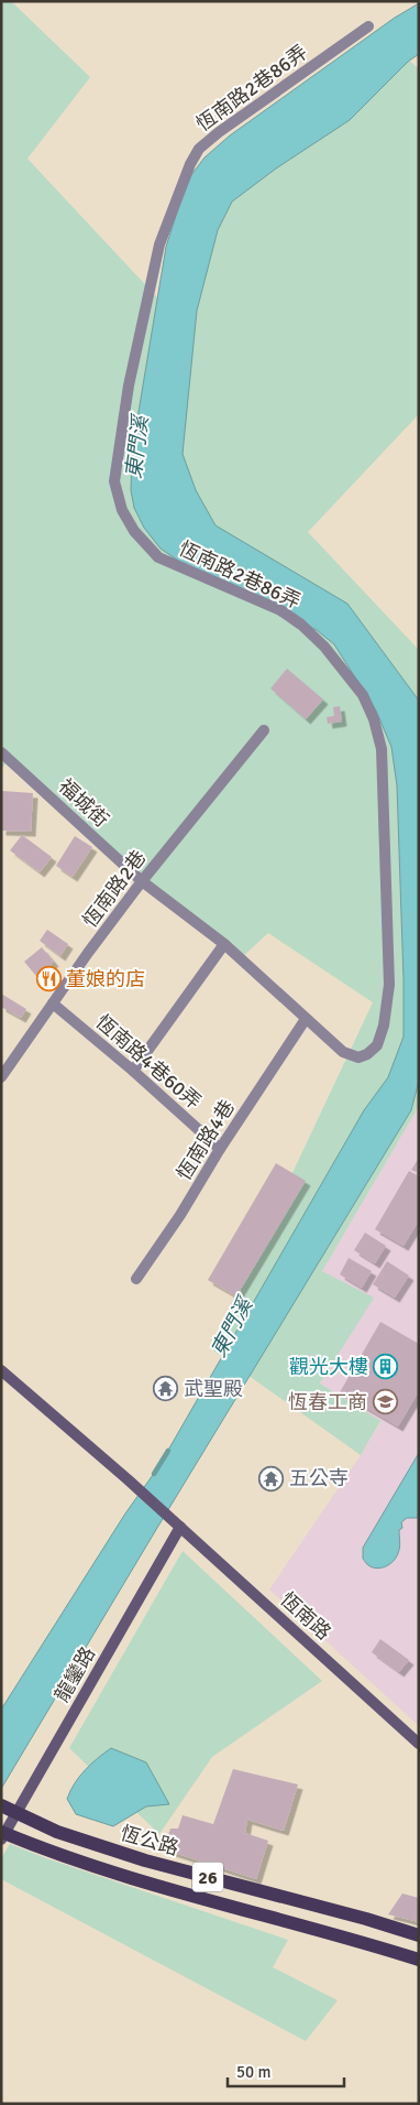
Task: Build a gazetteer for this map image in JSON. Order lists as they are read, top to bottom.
{
  "streets": {
    "main road": ["恆公路", "26"],
    "street": [
      "恆南路2巷86弄",
      "福城街",
      "恆南路2巷",
      "恆南路4巷60弄",
      "恆南路4巷",
      "恆南路",
      "龍鑾路"
    ]
  },
  "crossings": [
    ["恆南路2巷86弄", "福城街"],
    ["恆南路2巷86弄", "恆南路2巷"],
    ["恆南路2巷86弄", "恆南路4巷"],
    ["福城街", "恆南路2巷"],
    ["恆南路2巷", "恆南路4巷60弄"],
    ["恆南路4巷60弄", "恆南路4巷"],
    ["恆南路", "龍鑾路"],
    ["龍鑾路", "恆公路"]
  ],
  "water": ["東門溪"],
  "places": {
    "restaurant": ["董娘的店"],
    "building": ["觀光大樓"],
    "temple": ["武聖殿", "五公寺"],
    "school or university": ["恆春工商"]
  },
  "scale_bar": "50 m"
}
